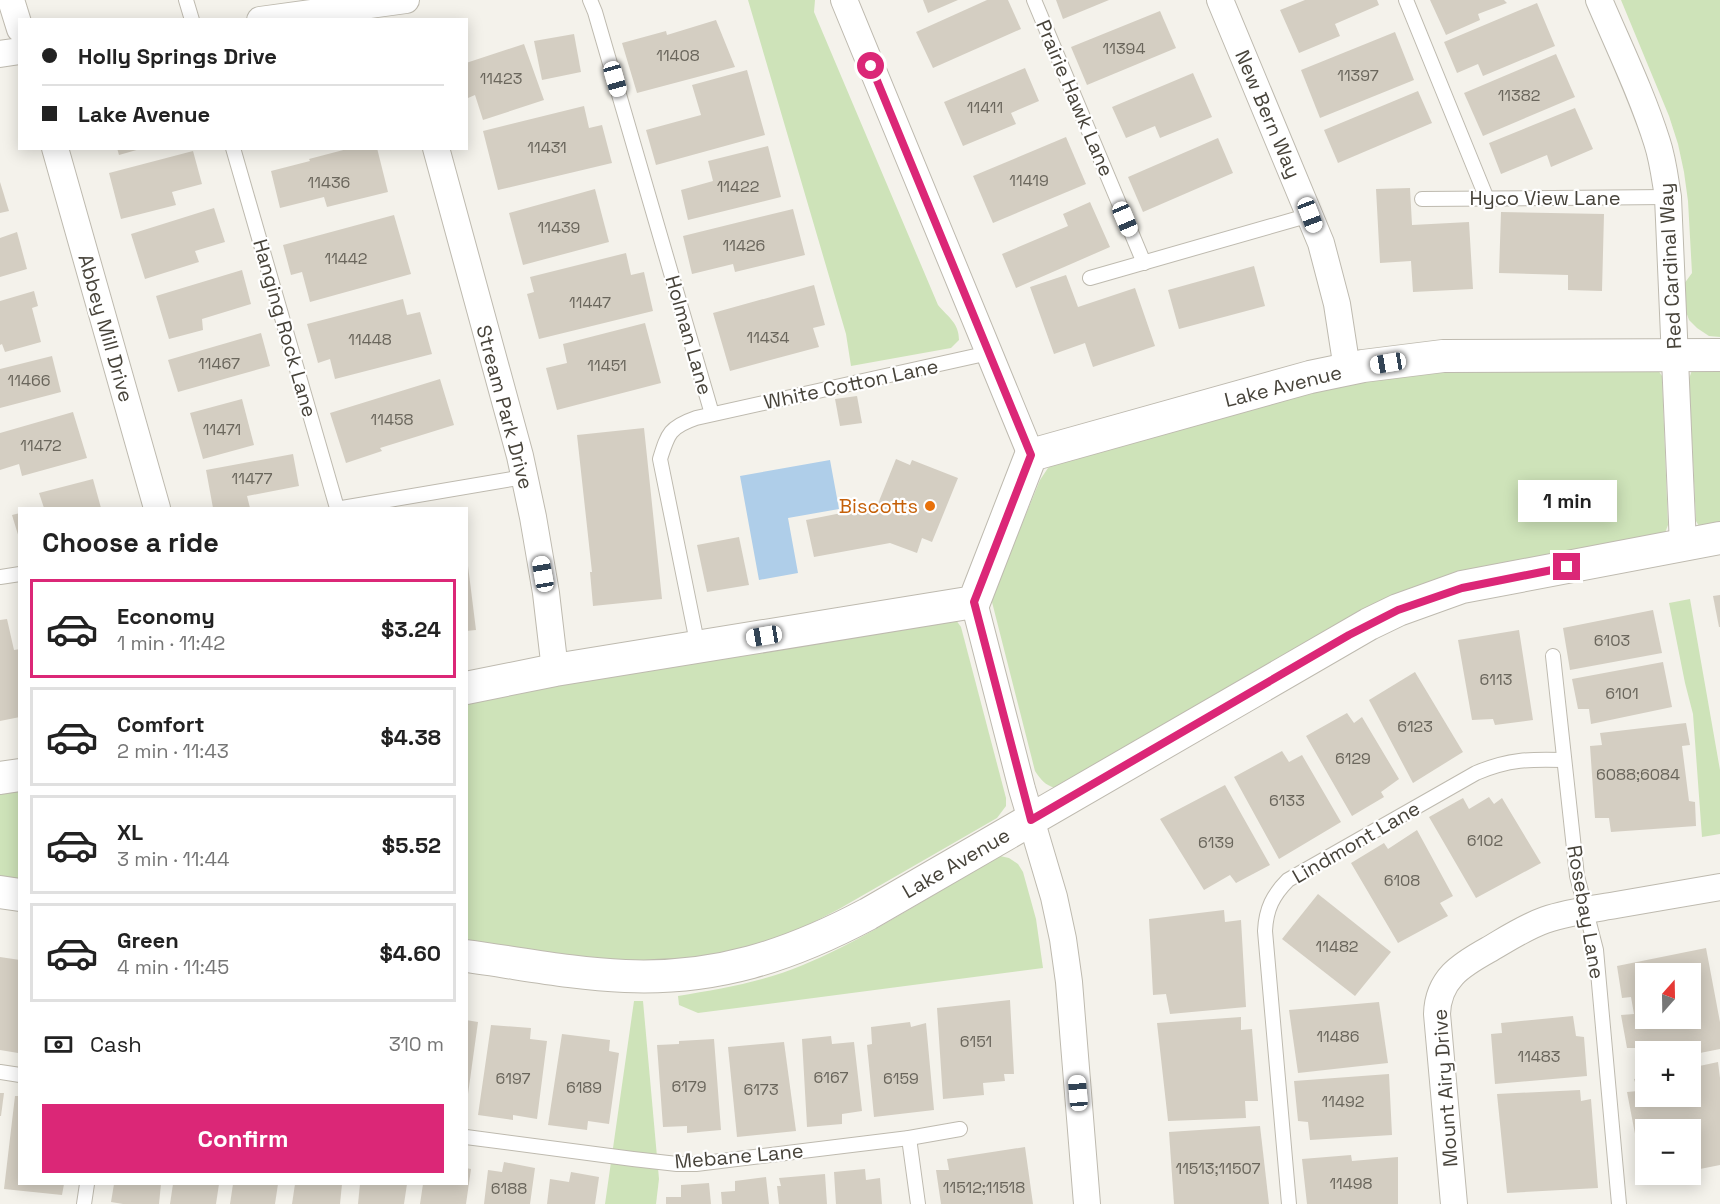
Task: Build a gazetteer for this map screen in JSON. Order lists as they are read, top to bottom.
{
  "streets": {
    "street": [
      "New Bern Way",
      "Red Cardinal Way",
      "Abbey Mill Drive",
      "Lake Avenue",
      "Stream Park Drive",
      "Mount Airy Drive"
    ],
    "lane": [
      "Prairie Hawk Lane",
      "Hyco View Lane",
      "Hanging Rock Lane",
      "Holman Lane",
      "White Cotton Lane",
      "Lindmont Lane",
      "Rosebay Lane",
      "Mebane Lane"
    ]
  },
  "crossings": [
    ["New Bern Way", "Lake Avenue"],
    ["Hyco View Lane", "Red Cardinal Way"],
    ["Red Cardinal Way", "Lake Avenue"],
    ["Holman Lane", "White Cotton Lane"],
    ["Lindmont Lane", "Rosebay Lane"],
    ["Rosebay Lane", "Mount Airy Drive"]
  ],
  "places": ["Biscotts"],
  "house_numbers": [
    "11394",
    "11408",
    "11397",
    "11423",
    "11382",
    "11411",
    "11431",
    "11419",
    "11436",
    "11422",
    "11439",
    "11426",
    "11442",
    "11447",
    "11434",
    "11448",
    "11467",
    "11451",
    "11466",
    "11458",
    "11471",
    "11472",
    "11477",
    "6103",
    "6113",
    "6101",
    "6123",
    "6129",
    "6088;6084",
    "6133",
    "6102",
    "6139",
    "6108",
    "11482",
    "11486",
    "6151",
    "11483",
    "6167",
    "6197",
    "6159",
    "6179",
    "6189",
    "6173",
    "11492",
    "11513;11507",
    "11498",
    "11512;11518",
    "6188"
  ],
  "north": "top",
  "page": {
    "banner": ["Holly Springs Drive", "Lake Avenue"],
    "bubble": "1 min",
    "heading": "Choose a ride",
    "list": [
      {
        "name": "Economy",
        "note": "1 min · 11:42",
        "value": "$3.24"
      },
      {
        "name": "Comfort",
        "note": "2 min · 11:43",
        "value": "$4.38"
      },
      {
        "name": "XL",
        "note": "3 min · 11:44",
        "value": "$5.52"
      },
      {
        "name": "Green",
        "note": "4 min · 11:45",
        "value": "$4.60"
      }
    ],
    "map_buttons": ["+", "−"],
    "pay": ["Cash", "310 m"],
    "buttons": "Confirm"
  }
}
